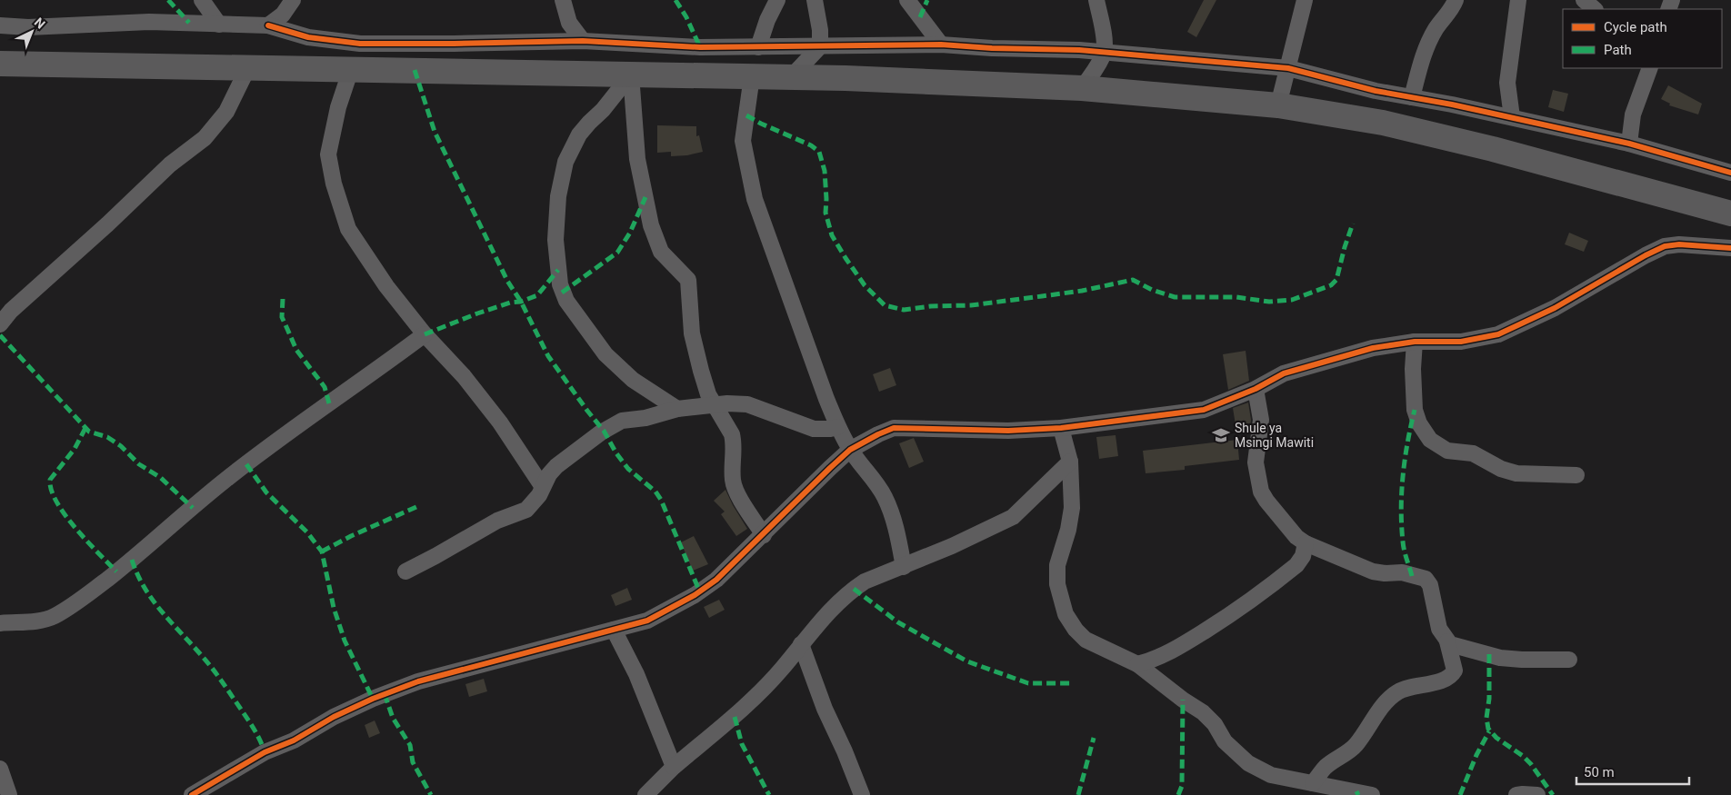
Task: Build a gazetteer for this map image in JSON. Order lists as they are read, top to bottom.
{
  "places": {
    "school or university": ["Shule ya Msingi Mawiti"]
  },
  "legend": ["Cycle path", "Path"],
  "scale_bar": "50 m",
  "north": "top right"
}
